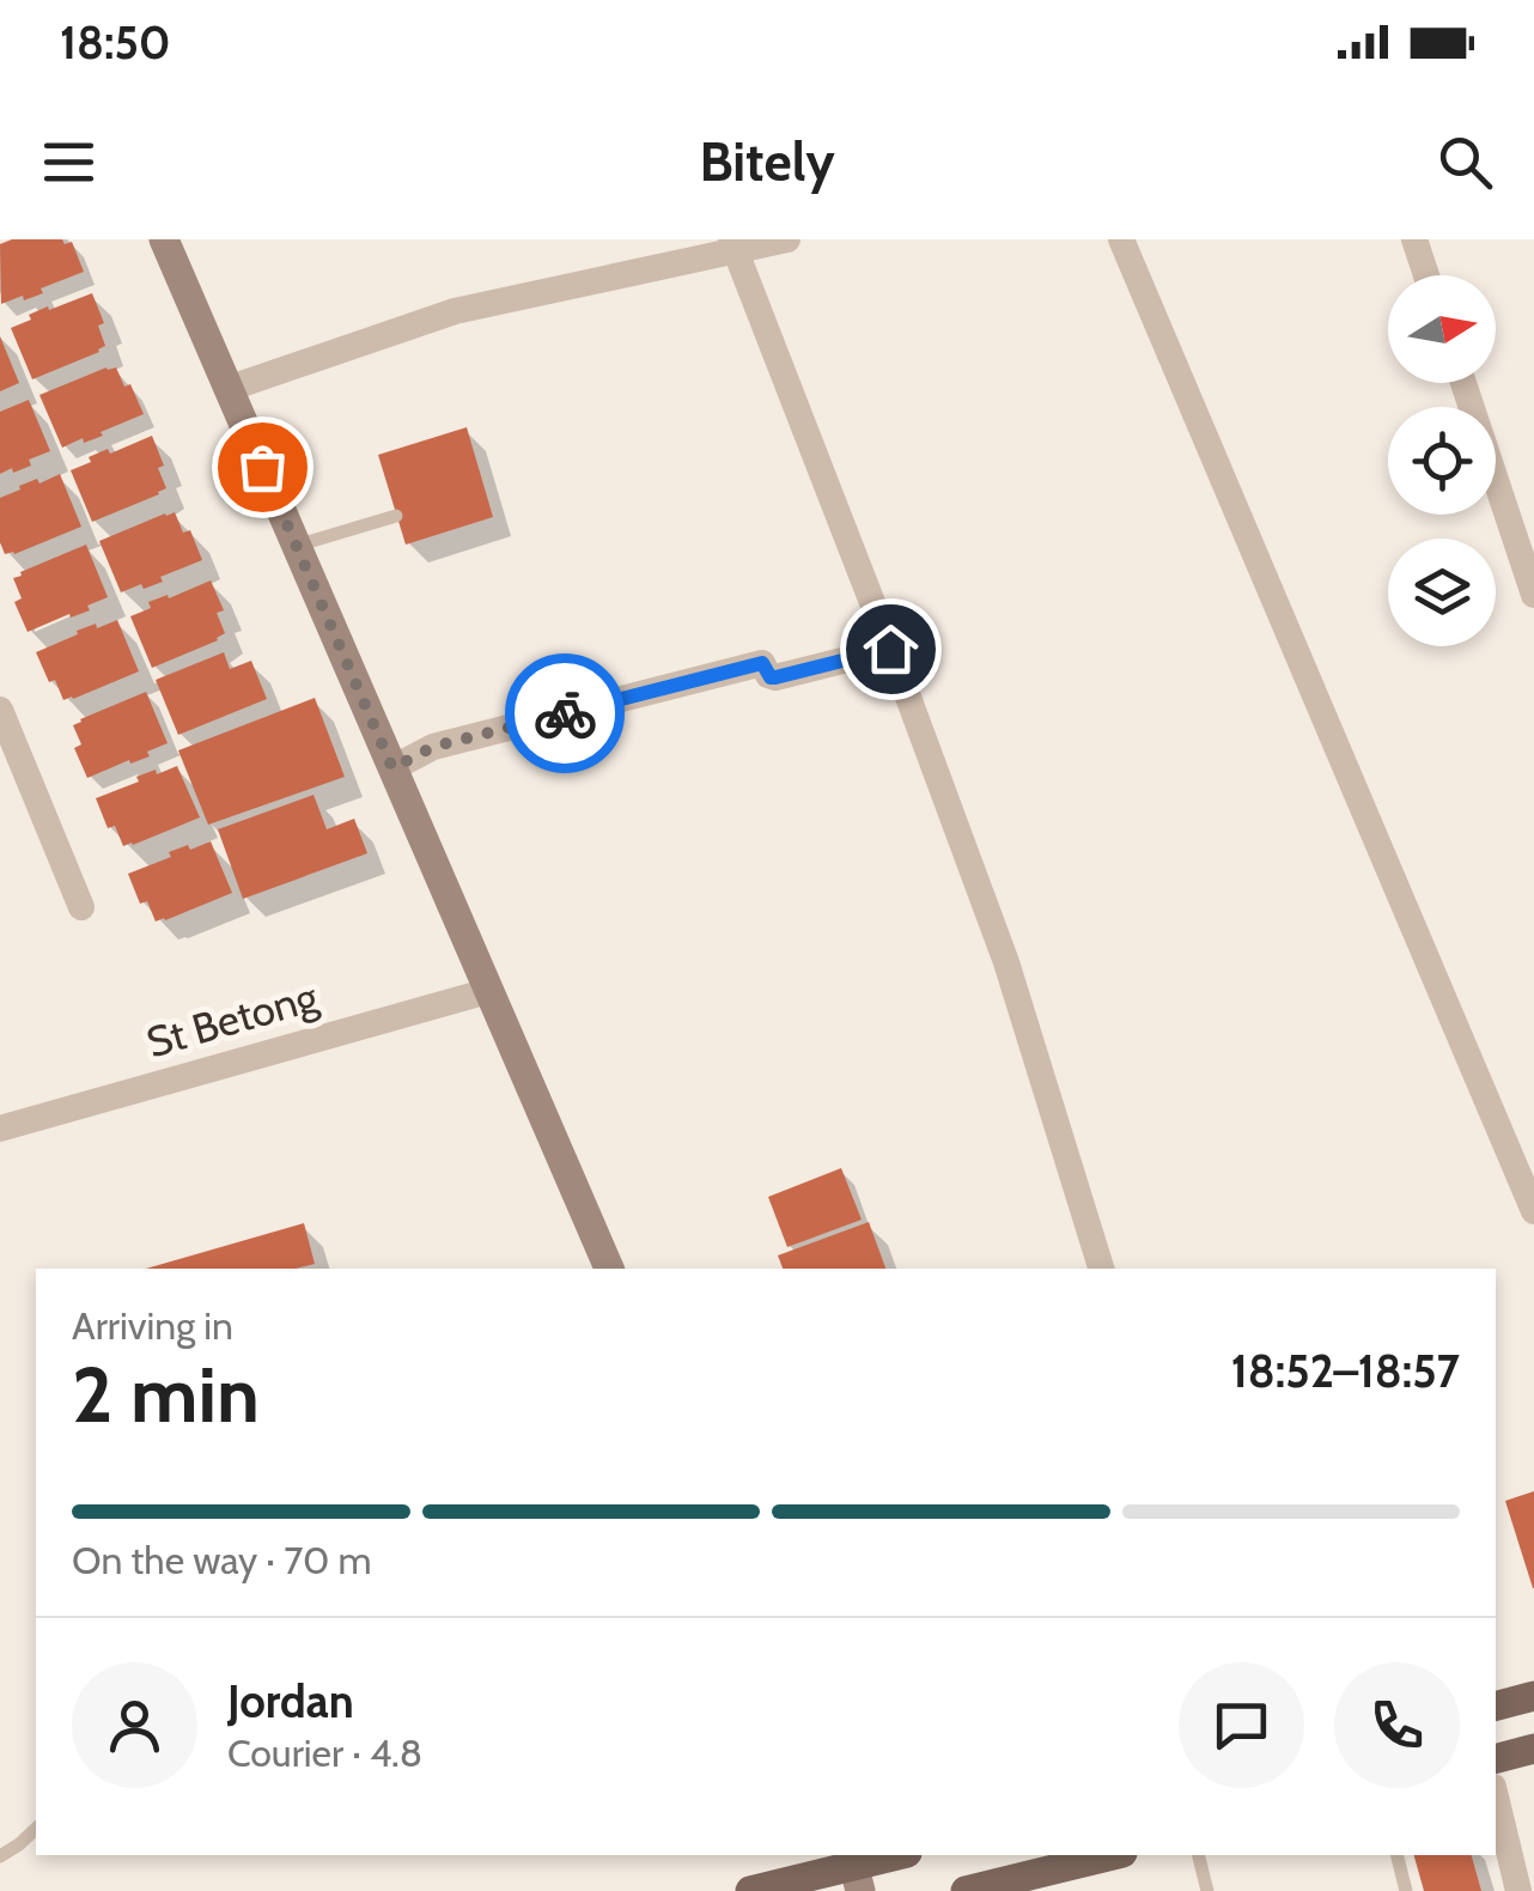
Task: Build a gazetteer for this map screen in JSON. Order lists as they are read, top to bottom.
{
  "streets": {
    "street": ["St Betong"]
  },
  "north": "right",
  "page": {
    "status": "18:50",
    "header": "Bitely",
    "heading": ["2 min", "Arriving in", "18:52–18:57"],
    "panel": ["Jordan", "Courier · 4.8"],
    "bar": "On the way · 70 m"
  }
}
